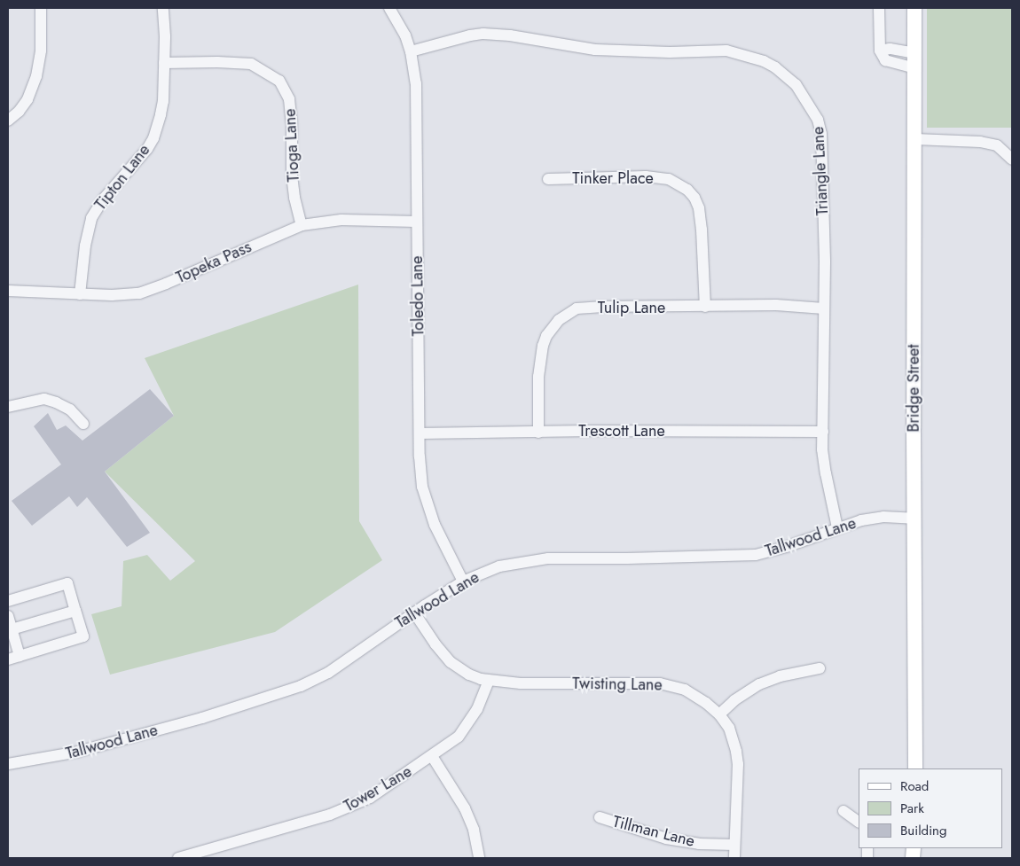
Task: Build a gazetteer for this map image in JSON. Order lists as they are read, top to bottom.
{
  "streets": {
    "main road": ["Bridge Street"],
    "street": [
      "Tioga Lane",
      "Triangle Lane",
      "Tipton Lane",
      "Tinker Place",
      "Topeka Pass",
      "Toledo Lane",
      "Tulip Lane",
      "Trescott Lane",
      "Tallwood Lane",
      "Twisting Lane",
      "Tower Lane",
      "Tillman Lane"
    ]
  },
  "crossings": [
    ["Tioga Lane", "Tipton Lane"],
    ["Tioga Lane", "Topeka Pass"],
    ["Triangle Lane", "Toledo Lane"],
    ["Triangle Lane", "Tulip Lane"],
    ["Triangle Lane", "Trescott Lane"],
    ["Triangle Lane", "Tallwood Lane"],
    ["Tipton Lane", "Topeka Pass"],
    ["Tinker Place", "Tulip Lane"],
    ["Topeka Pass", "Toledo Lane"],
    ["Toledo Lane", "Trescott Lane"],
    ["Toledo Lane", "Tallwood Lane"],
    ["Tulip Lane", "Trescott Lane"],
    ["Bridge Street", "Tallwood Lane"],
    ["Tallwood Lane", "Twisting Lane"],
    ["Twisting Lane", "Tower Lane"],
    ["Twisting Lane", "Tillman Lane"]
  ],
  "legend": ["Road", "Park", "Building"]
}
